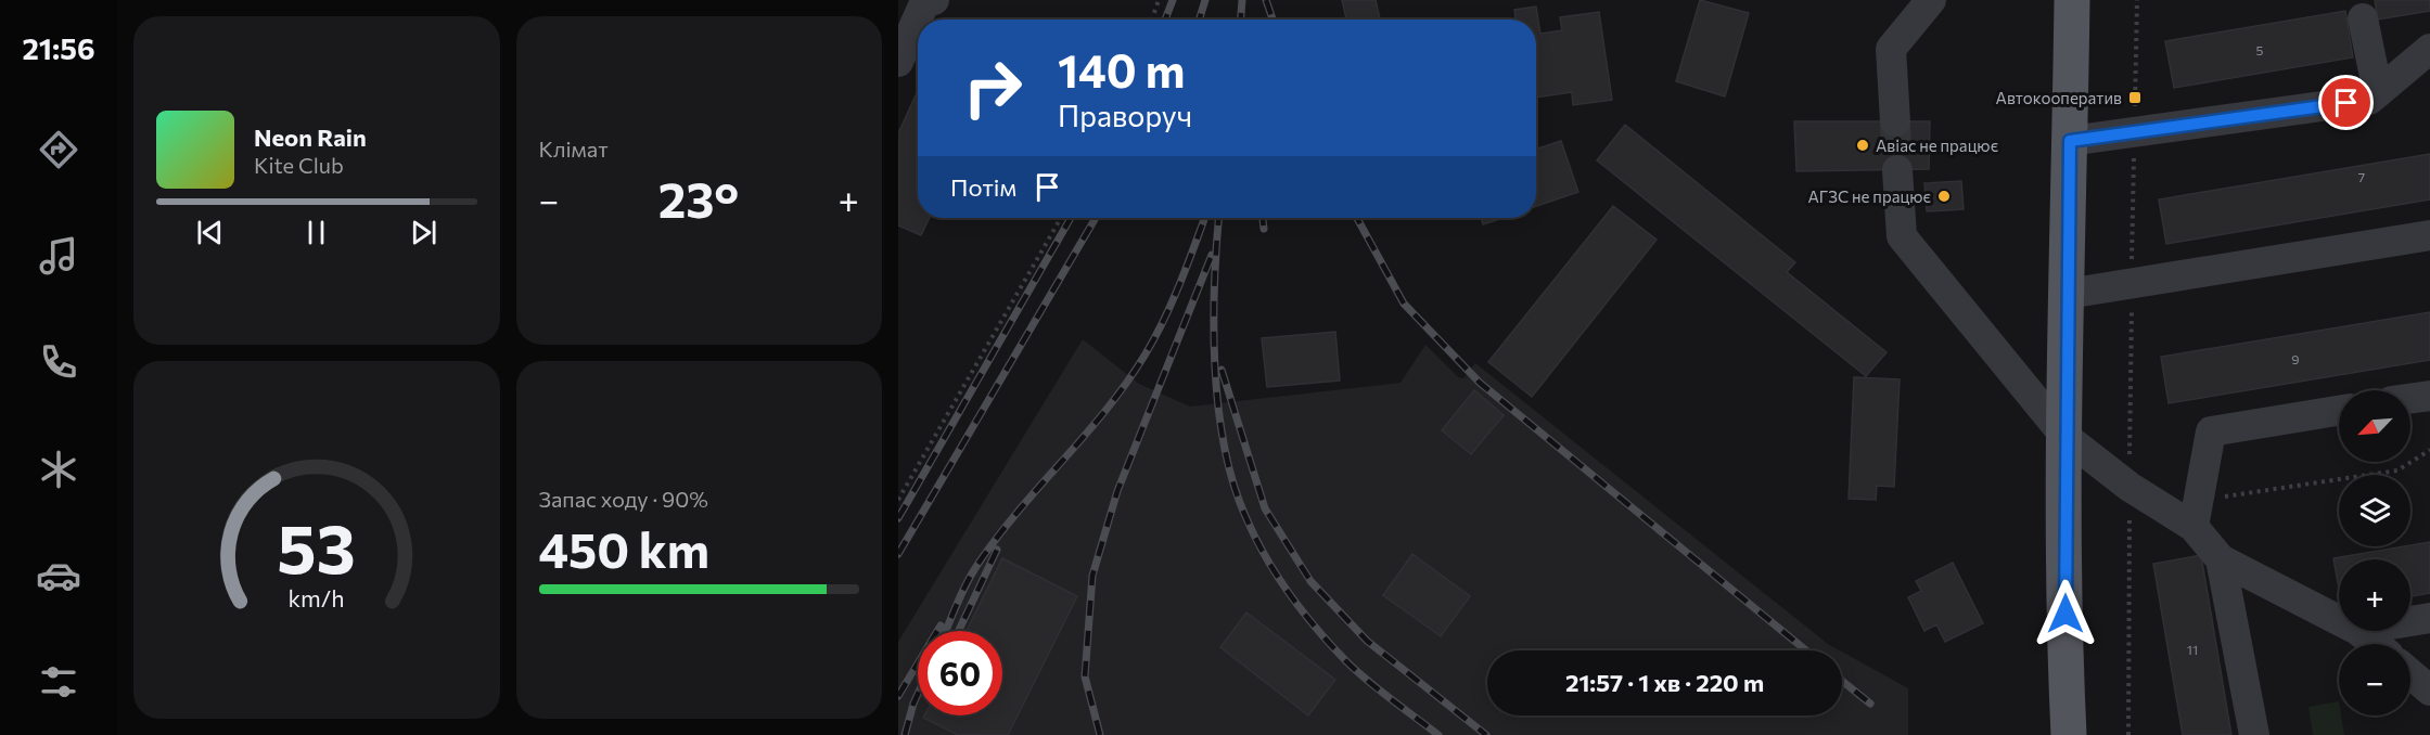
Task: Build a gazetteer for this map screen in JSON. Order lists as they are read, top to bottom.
{
  "places": {
    "transit": ["Автокооператив"],
    "other": ["Авіас не працює", "АГЗС не працює"]
  },
  "house_numbers": [
    "5",
    "7",
    "9",
    "11"
  ],
  "north": "bottom left",
  "page": {
    "tabs": "21:56",
    "tile": [
      "Клімат",
      ["Запас ходу · 90%", "450 km"]
    ],
    "turn": ["140 m", "Праворуч"],
    "song": ["Neon Rain", "Kite Club"],
    "then": "Потім",
    "heat": ["−", "23°", "+"],
    "map_buttons": ["+", "−"],
    "limit": "60",
    "trip": "21:57 · 1 хв · 220 m",
    "gauge": ["53", "km/h"]
  }
}
